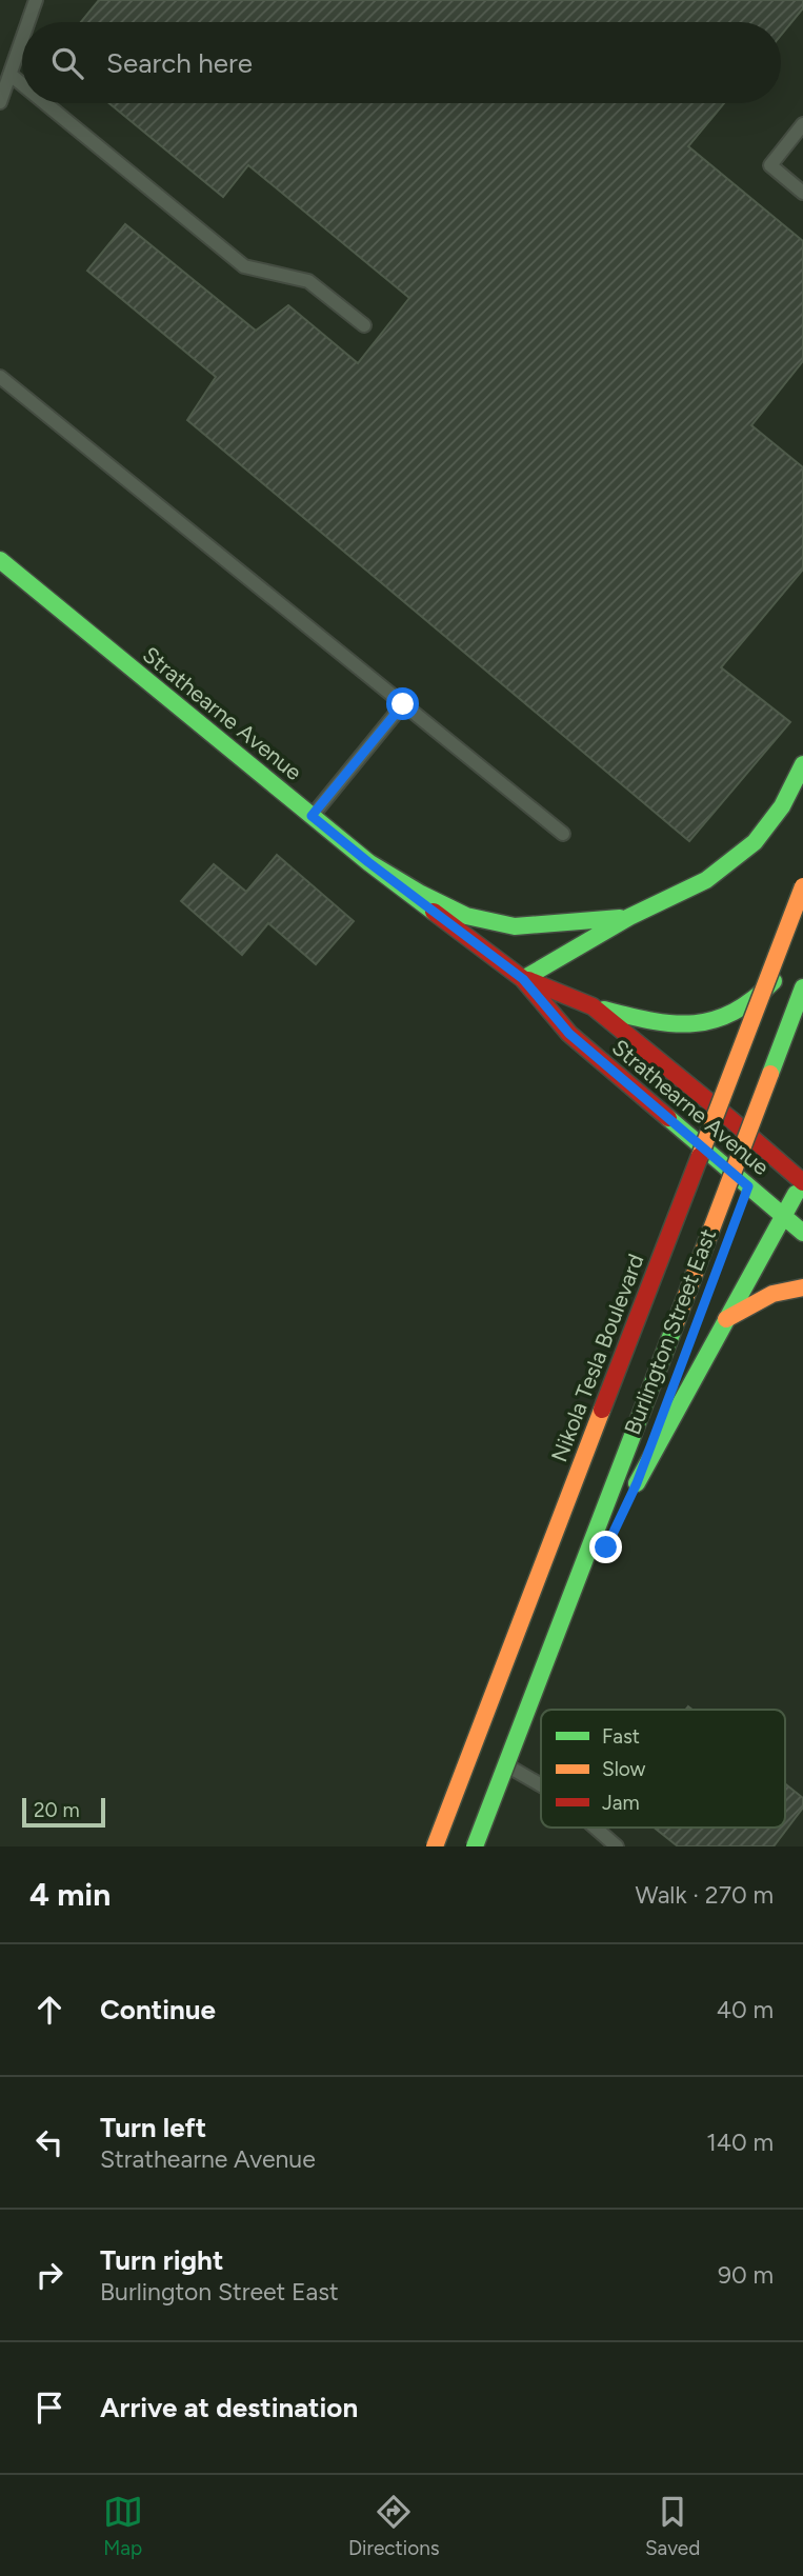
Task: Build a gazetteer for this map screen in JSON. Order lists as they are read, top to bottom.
{
  "streets": {
    "main road": ["Strathearne Avenue", "Burlington Street East", "Nikola Tesla Boulevard"]
  },
  "crossings": [
    ["Strathearne Avenue", "Burlington Street East"]
  ],
  "legend": ["Fast", "Slow", "Jam"],
  "scale_bar": "20 m",
  "page": {
    "search": "Search here",
    "scale": "20 m",
    "heading": ["4 min", "Walk · 270 m"],
    "list": [
      ["Continue", "40 m"],
      ["Turn left", "Strathearne Avenue", "140 m"],
      ["Turn right", "Burlington Street East", "90 m"],
      "Arrive at destination"
    ],
    "nav": ["Map", "Directions", "Saved"]
  }
}
